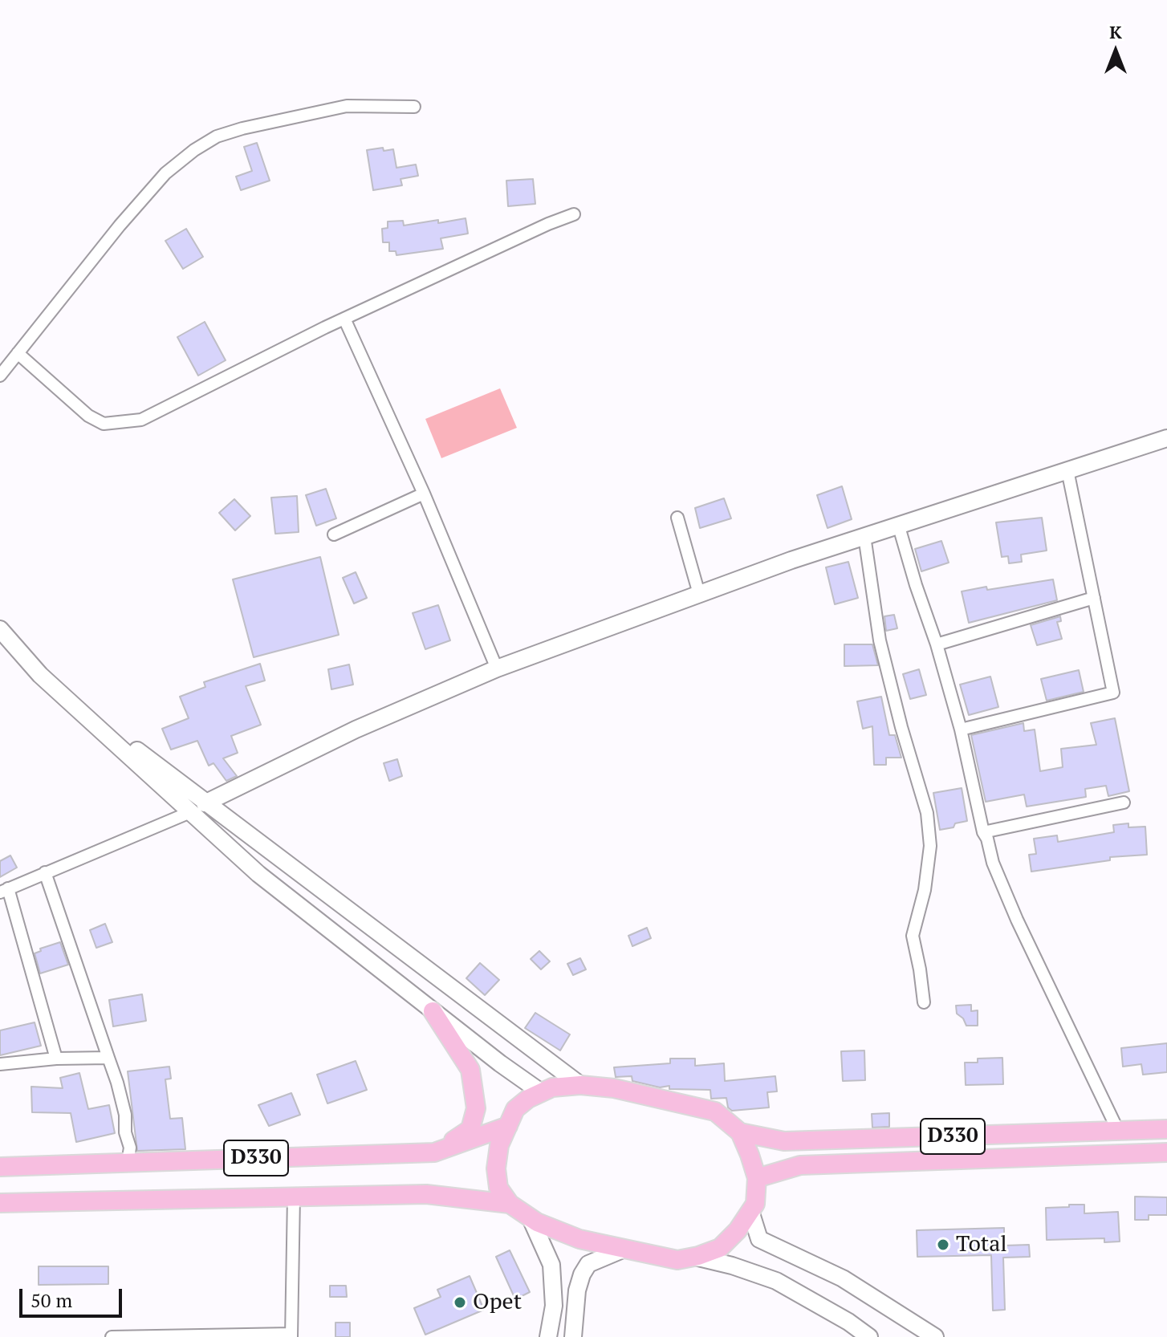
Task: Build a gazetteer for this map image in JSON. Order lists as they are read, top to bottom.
{
  "streets": {
    "main road": ["D330"]
  },
  "places": ["Total", "Opet"],
  "scale_bar": "50 m",
  "north": "top"
}
